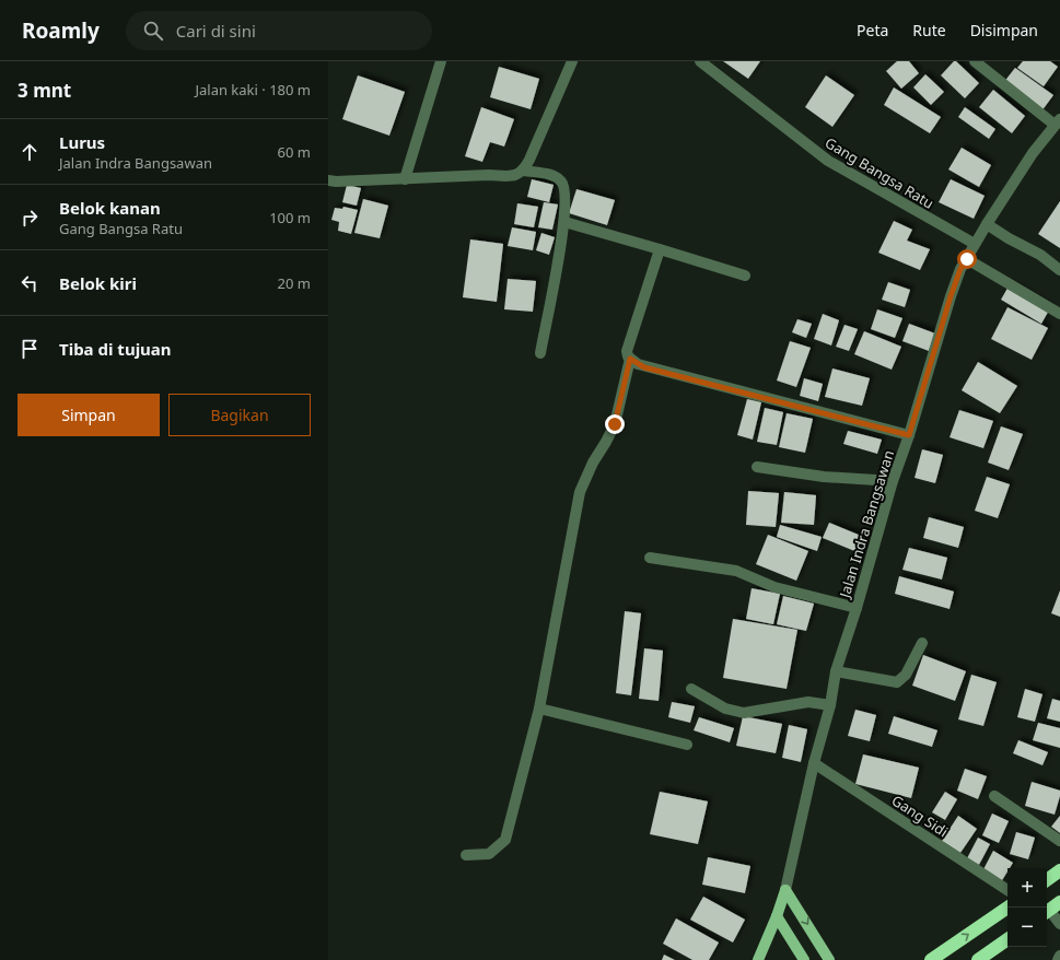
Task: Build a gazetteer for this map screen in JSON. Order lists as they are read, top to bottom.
{
  "streets": {
    "main road": ["Jalan Indra Bangsawan"],
    "street": ["Gang Bangsa Ratu", "Gang Sidi"]
  },
  "crossings": [
    ["Gang Bangsa Ratu", "Jalan Indra Bangsawan"],
    ["Jalan Indra Bangsawan", "Gang Sidi"]
  ],
  "page": {
    "header": "Roamly",
    "search": "Cari di sini",
    "nav": ["Peta", "Rute", "Disimpan"],
    "heading": ["3 mnt", "Jalan kaki · 180 m"],
    "list": [
      ["Lurus", "Jalan Indra Bangsawan", "60 m"],
      ["Belok kanan", "Gang Bangsa Ratu", "100 m"],
      ["Belok kiri", "20 m"],
      "Tiba di tujuan"
    ],
    "buttons": ["Simpan", "Bagikan"],
    "map_buttons": ["+", "−"]
  }
}
